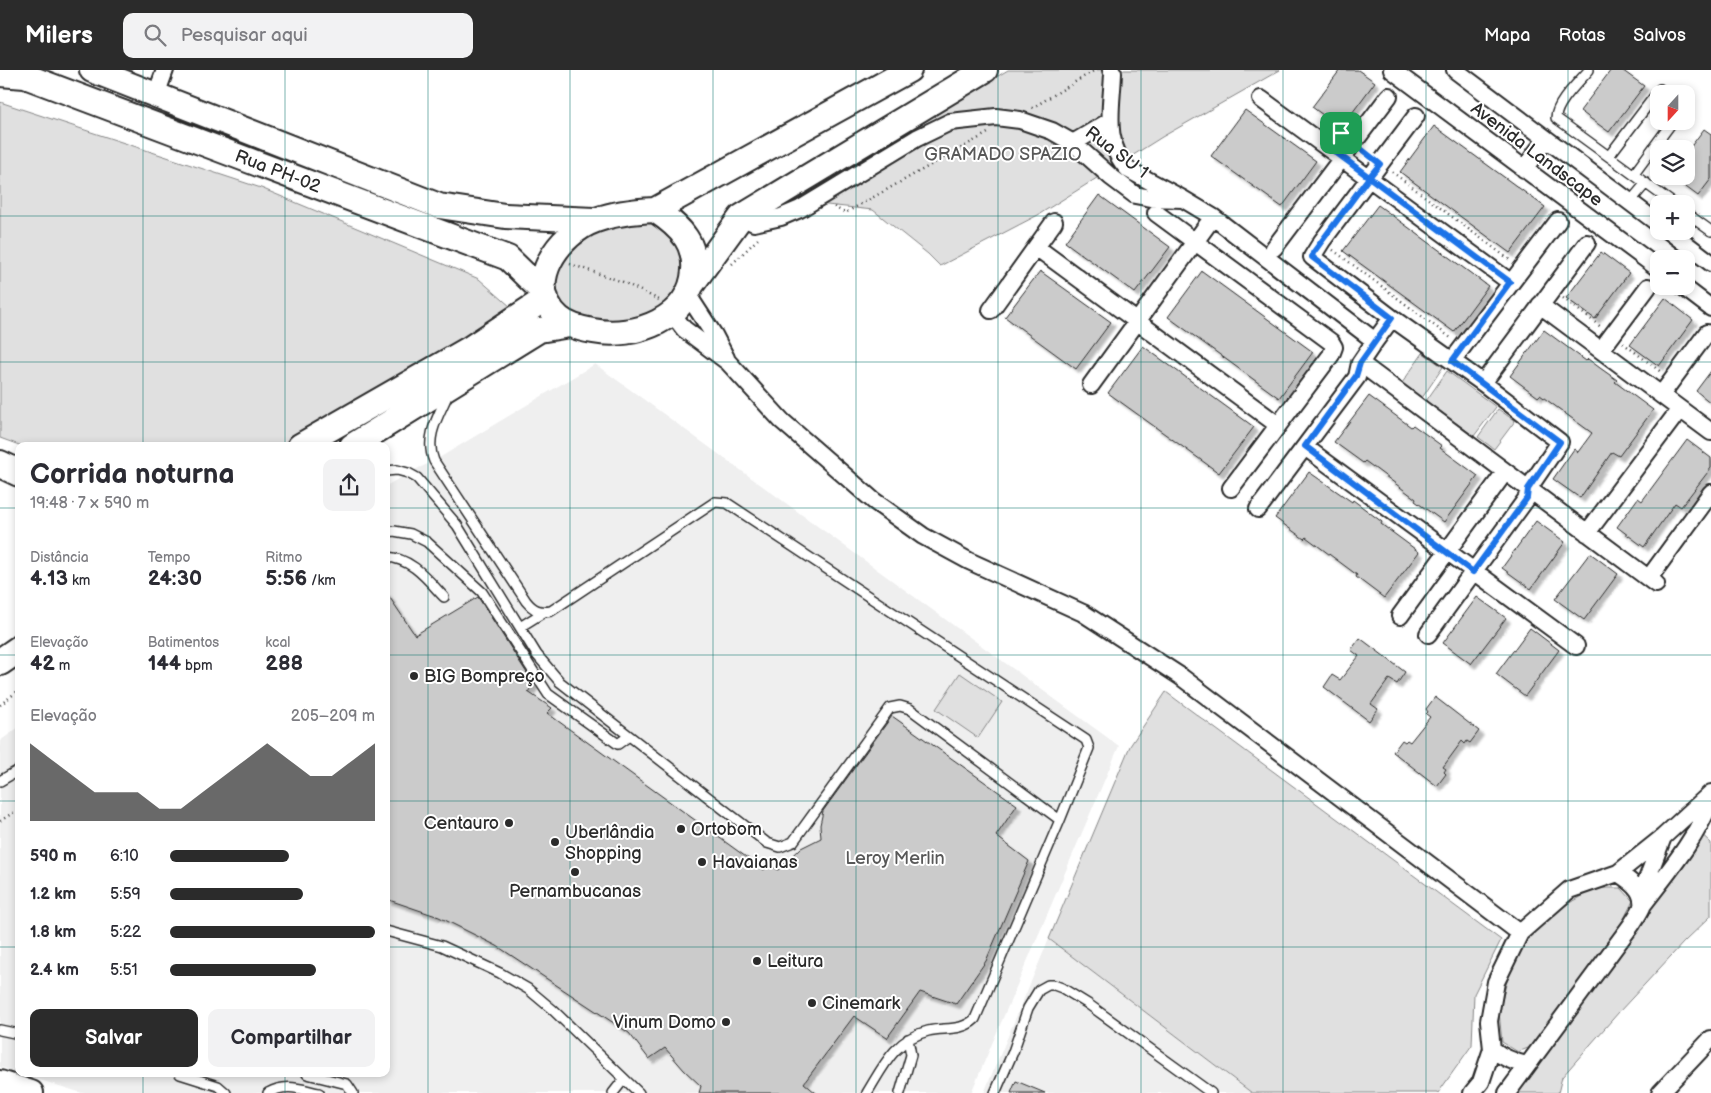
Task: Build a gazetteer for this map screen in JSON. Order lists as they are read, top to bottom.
{
  "streets": {
    "street": ["Rua SU 1", "Avenida Landscape", "Rua PH-02"]
  },
  "parks": ["GRAMADO SPAZIO", "Leroy Merlin"],
  "places": [
    "BIG Bompreço",
    "Centauro",
    "Ortobom",
    "Uberlândia Shopping",
    "Havaianas",
    "Pernambucanas",
    "Leitura",
    "Cinemark",
    "Vinum Domo"
  ],
  "north": "bottom",
  "page": {
    "header": "Milers",
    "search": "Pesquisar aqui",
    "nav": ["Mapa", "Rotas", "Salvos"],
    "map_buttons": ["+", "−"],
    "heading": ["Corrida noturna", "19:48 · 7 × 590 m"],
    "stats": [
      ["Distância", "4.13 km"],
      ["Tempo", "24:30"],
      ["Ritmo", "5:56 /km"],
      ["Elevação", "42 m"],
      ["Batimentos", "144 bpm"],
      ["kcal", "288"]
    ],
    "chart": ["Elevação", "205–209 m"],
    "list": [
      {
        "name": "590 m",
        "note": "6:10"
      },
      {
        "name": "1.2 km",
        "note": "5:59"
      },
      {
        "name": "1.8 km",
        "note": "5:22"
      },
      {
        "name": "2.4 km",
        "note": "5:51"
      }
    ],
    "buttons": ["Salvar", "Compartilhar"]
  }
}
